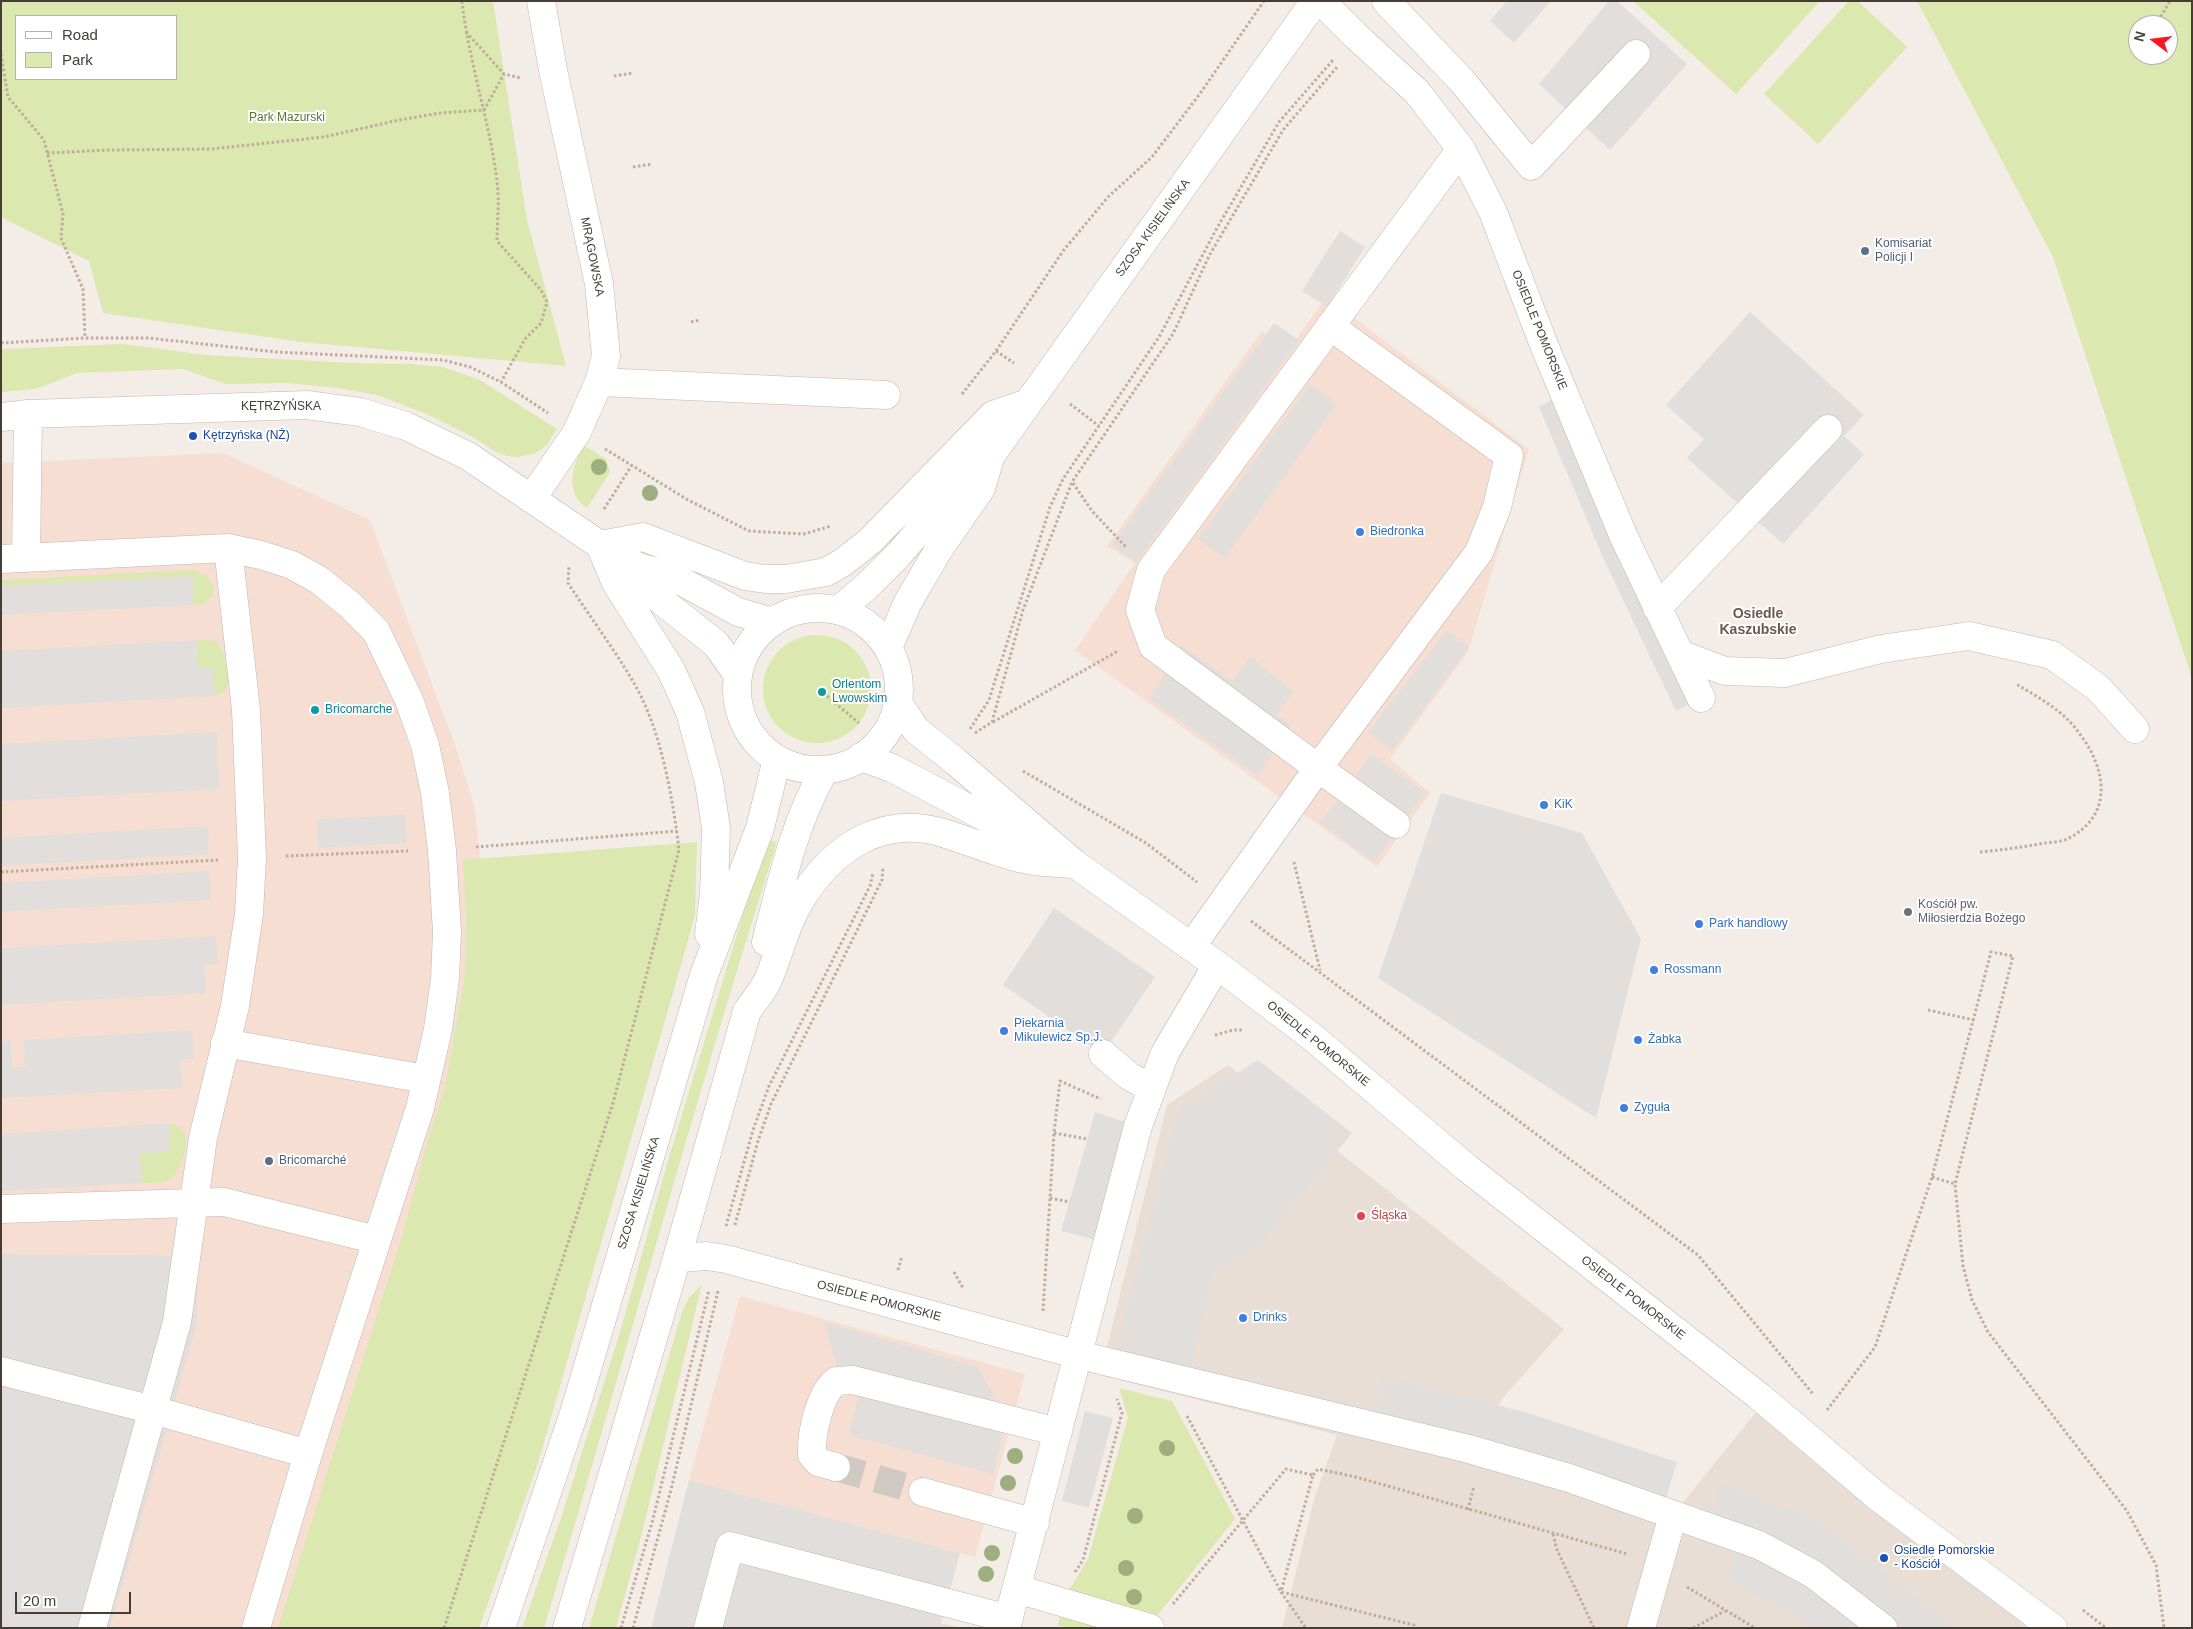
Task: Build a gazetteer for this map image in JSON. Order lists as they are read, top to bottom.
{
  "streets": {
    "street": [
      "SZOSA KISIELIŃSKA",
      "MRĄGOWSKA",
      "OSIEDLE POMORSKIE",
      "KĘTRZYŃSKA"
    ]
  },
  "crossings": [
    ["MRĄGOWSKA", "KĘTRZYŃSKA"]
  ],
  "districts": ["Osiedle Kaszubskie"],
  "parks": ["Park Mazurski"],
  "places": [
    "Komisariat Policji I",
    "Kętrzyńska (NŻ)",
    "Biedronka",
    "Orlentom Lwowskim",
    "Bricomarche",
    "KiK",
    "Kościół pw. Miłosierdzia Bożego",
    "Park handlowy",
    "Rossmann",
    "Piekarnia Mikulewicz Sp.J.",
    "Żabka",
    "Zyguła",
    "Bricomarché",
    "Śląska",
    "Drinks",
    "Osiedle Pomorskie - Kościół"
  ],
  "legend": ["Road", "Park"],
  "scale_bar": "20 m",
  "north": "left"
}
